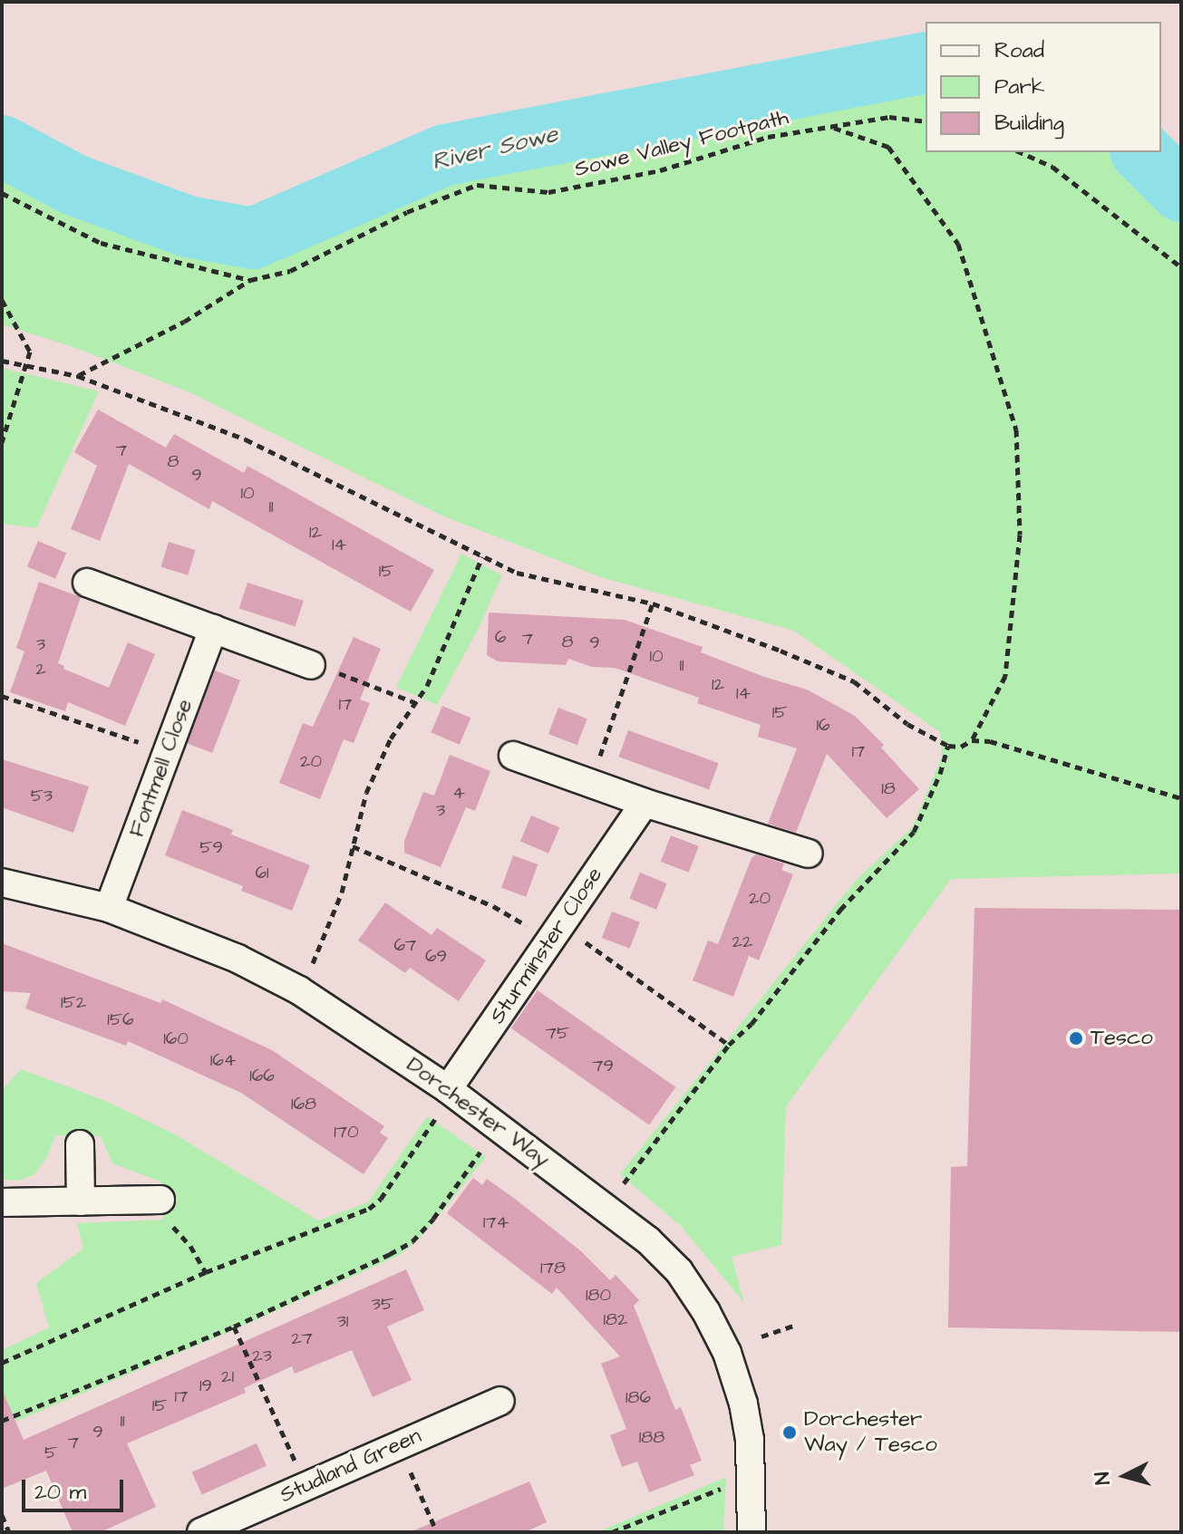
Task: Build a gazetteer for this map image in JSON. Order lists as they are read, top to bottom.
{
  "streets": {
    "street": [
      "Fontmell Close",
      "Sturminster Close",
      "Dorchester Way",
      "Studland Green"
    ],
    "path": ["Sowe Valley Footpath"]
  },
  "crossings": [
    ["Fontmell Close", "Dorchester Way"],
    ["Sturminster Close", "Dorchester Way"]
  ],
  "water": ["River Sowe"],
  "places": ["Tesco", "Dorchester Way / Tesco"],
  "house_numbers": [
    "7",
    "8",
    "9",
    "10",
    "11",
    "12",
    "14",
    "15",
    "6",
    "7",
    "8",
    "9",
    "3",
    "10",
    "11",
    "2",
    "12",
    "14",
    "17",
    "15",
    "16",
    "17",
    "20",
    "18",
    "4",
    "53",
    "3",
    "59",
    "61",
    "20",
    "22",
    "67",
    "69",
    "152",
    "156",
    "75",
    "160",
    "164",
    "79",
    "166",
    "168",
    "170",
    "174",
    "178",
    "180",
    "35",
    "182",
    "31",
    "27",
    "23",
    "21",
    "19",
    "17",
    "186",
    "15",
    "11",
    "9",
    "188",
    "7",
    "5"
  ],
  "legend": ["Road", "Park", "Building"],
  "scale_bar": "20 m",
  "north": "left"
}
